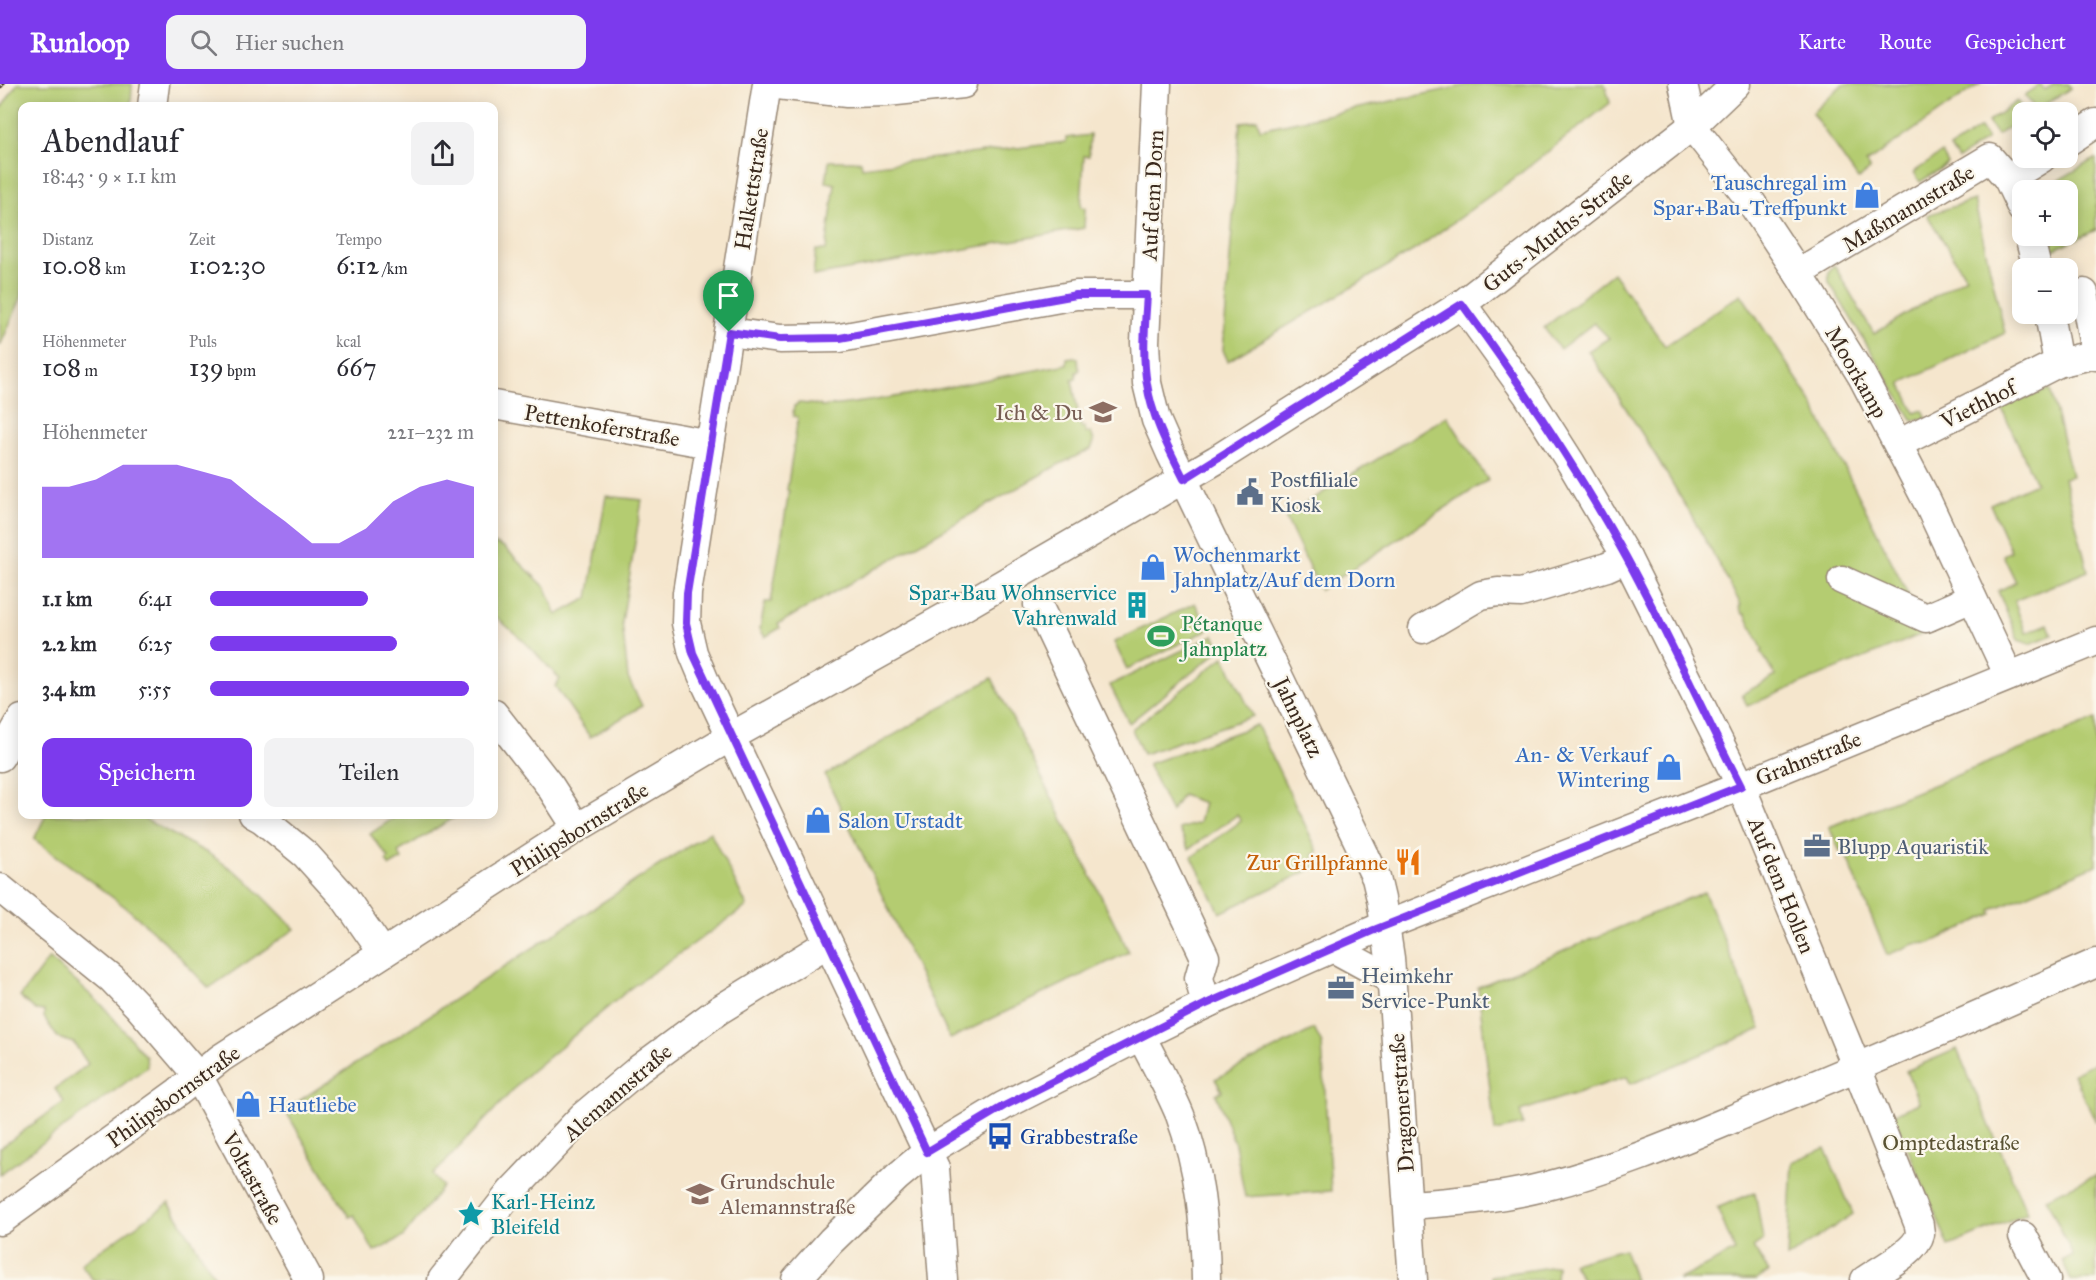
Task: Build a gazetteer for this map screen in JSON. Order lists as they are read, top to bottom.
{
  "streets": {
    "street": [
      "Halkettstraße",
      "Auf dem Dorn",
      "Maßmannstraße",
      "Guts-Muths-Straße",
      "Moorkamp",
      "Viethhof",
      "Pettenkoferstraße",
      "Jahnplatz",
      "Grahnstraße",
      "Philipsbornstraße",
      "Auf dem Hollen",
      "Alemannstraße",
      "Dragonerstraße",
      "Voltastraße"
    ]
  },
  "crossings": [
    ["Halkettstraße", "Pettenkoferstraße"],
    ["Halkettstraße", "Philipsbornstraße"],
    ["Halkettstraße", "Alemannstraße"],
    ["Auf dem Dorn", "Guts-Muths-Straße"],
    ["Auf dem Dorn", "Jahnplatz"],
    ["Auf dem Dorn", "Philipsbornstraße"],
    ["Maßmannstraße", "Moorkamp"],
    ["Guts-Muths-Straße", "Moorkamp"],
    ["Guts-Muths-Straße", "Jahnplatz"],
    ["Guts-Muths-Straße", "Philipsbornstraße"],
    ["Guts-Muths-Straße", "Auf dem Hollen"],
    ["Moorkamp", "Viethhof"],
    ["Moorkamp", "Grahnstraße"],
    ["Jahnplatz", "Grahnstraße"],
    ["Jahnplatz", "Philipsbornstraße"],
    ["Jahnplatz", "Dragonerstraße"],
    ["Grahnstraße", "Auf dem Hollen"],
    ["Grahnstraße", "Dragonerstraße"],
    ["Philipsbornstraße", "Voltastraße"]
  ],
  "parks": ["Omptedastraße"],
  "places": {
    "shop": [
      "Tauschregal im Spar+Bau-Treffpunkt",
      "Wochenmarkt Jahnplatz/Auf dem Dorn",
      "An- & Verkauf Wintering",
      "Salon Urstadt",
      "Hautliebe"
    ],
    "school or university": ["Ich & Du", "Grundschule Alemannstraße"],
    "public building": ["Postfiliale Kiosk"],
    "building": ["Spar+Bau Wohnservice Vahrenwald"],
    "sports": ["Pétanque Jahnplatz"],
    "office": ["Blupp Aquaristik", "Heimkehr Service-Punkt"],
    "restaurant": ["Zur Grillpfanne"],
    "bus stop": ["Grabbestraße"],
    "place": ["Karl-Heinz Bleifeld"]
  },
  "page": {
    "header": "Runloop",
    "search": "Hier suchen",
    "nav": ["Karte", "Route", "Gespeichert"],
    "map_buttons": ["+", "−"],
    "heading": ["Abendlauf", "18:43 · 9 × 1.1 km"],
    "stats": [
      ["Distanz", "10.08 km"],
      ["Zeit", "1:02:30"],
      ["Tempo", "6:12 /km"],
      ["Höhenmeter", "108 m"],
      ["Puls", "139 bpm"],
      ["kcal", "667"]
    ],
    "chart": ["Höhenmeter", "221–232 m"],
    "list": [
      {
        "name": "1.1 km",
        "note": "6:41"
      },
      {
        "name": "2.2 km",
        "note": "6:25"
      },
      {
        "name": "3.4 km",
        "note": "5:55"
      }
    ],
    "buttons": ["Speichern", "Teilen"]
  }
}
